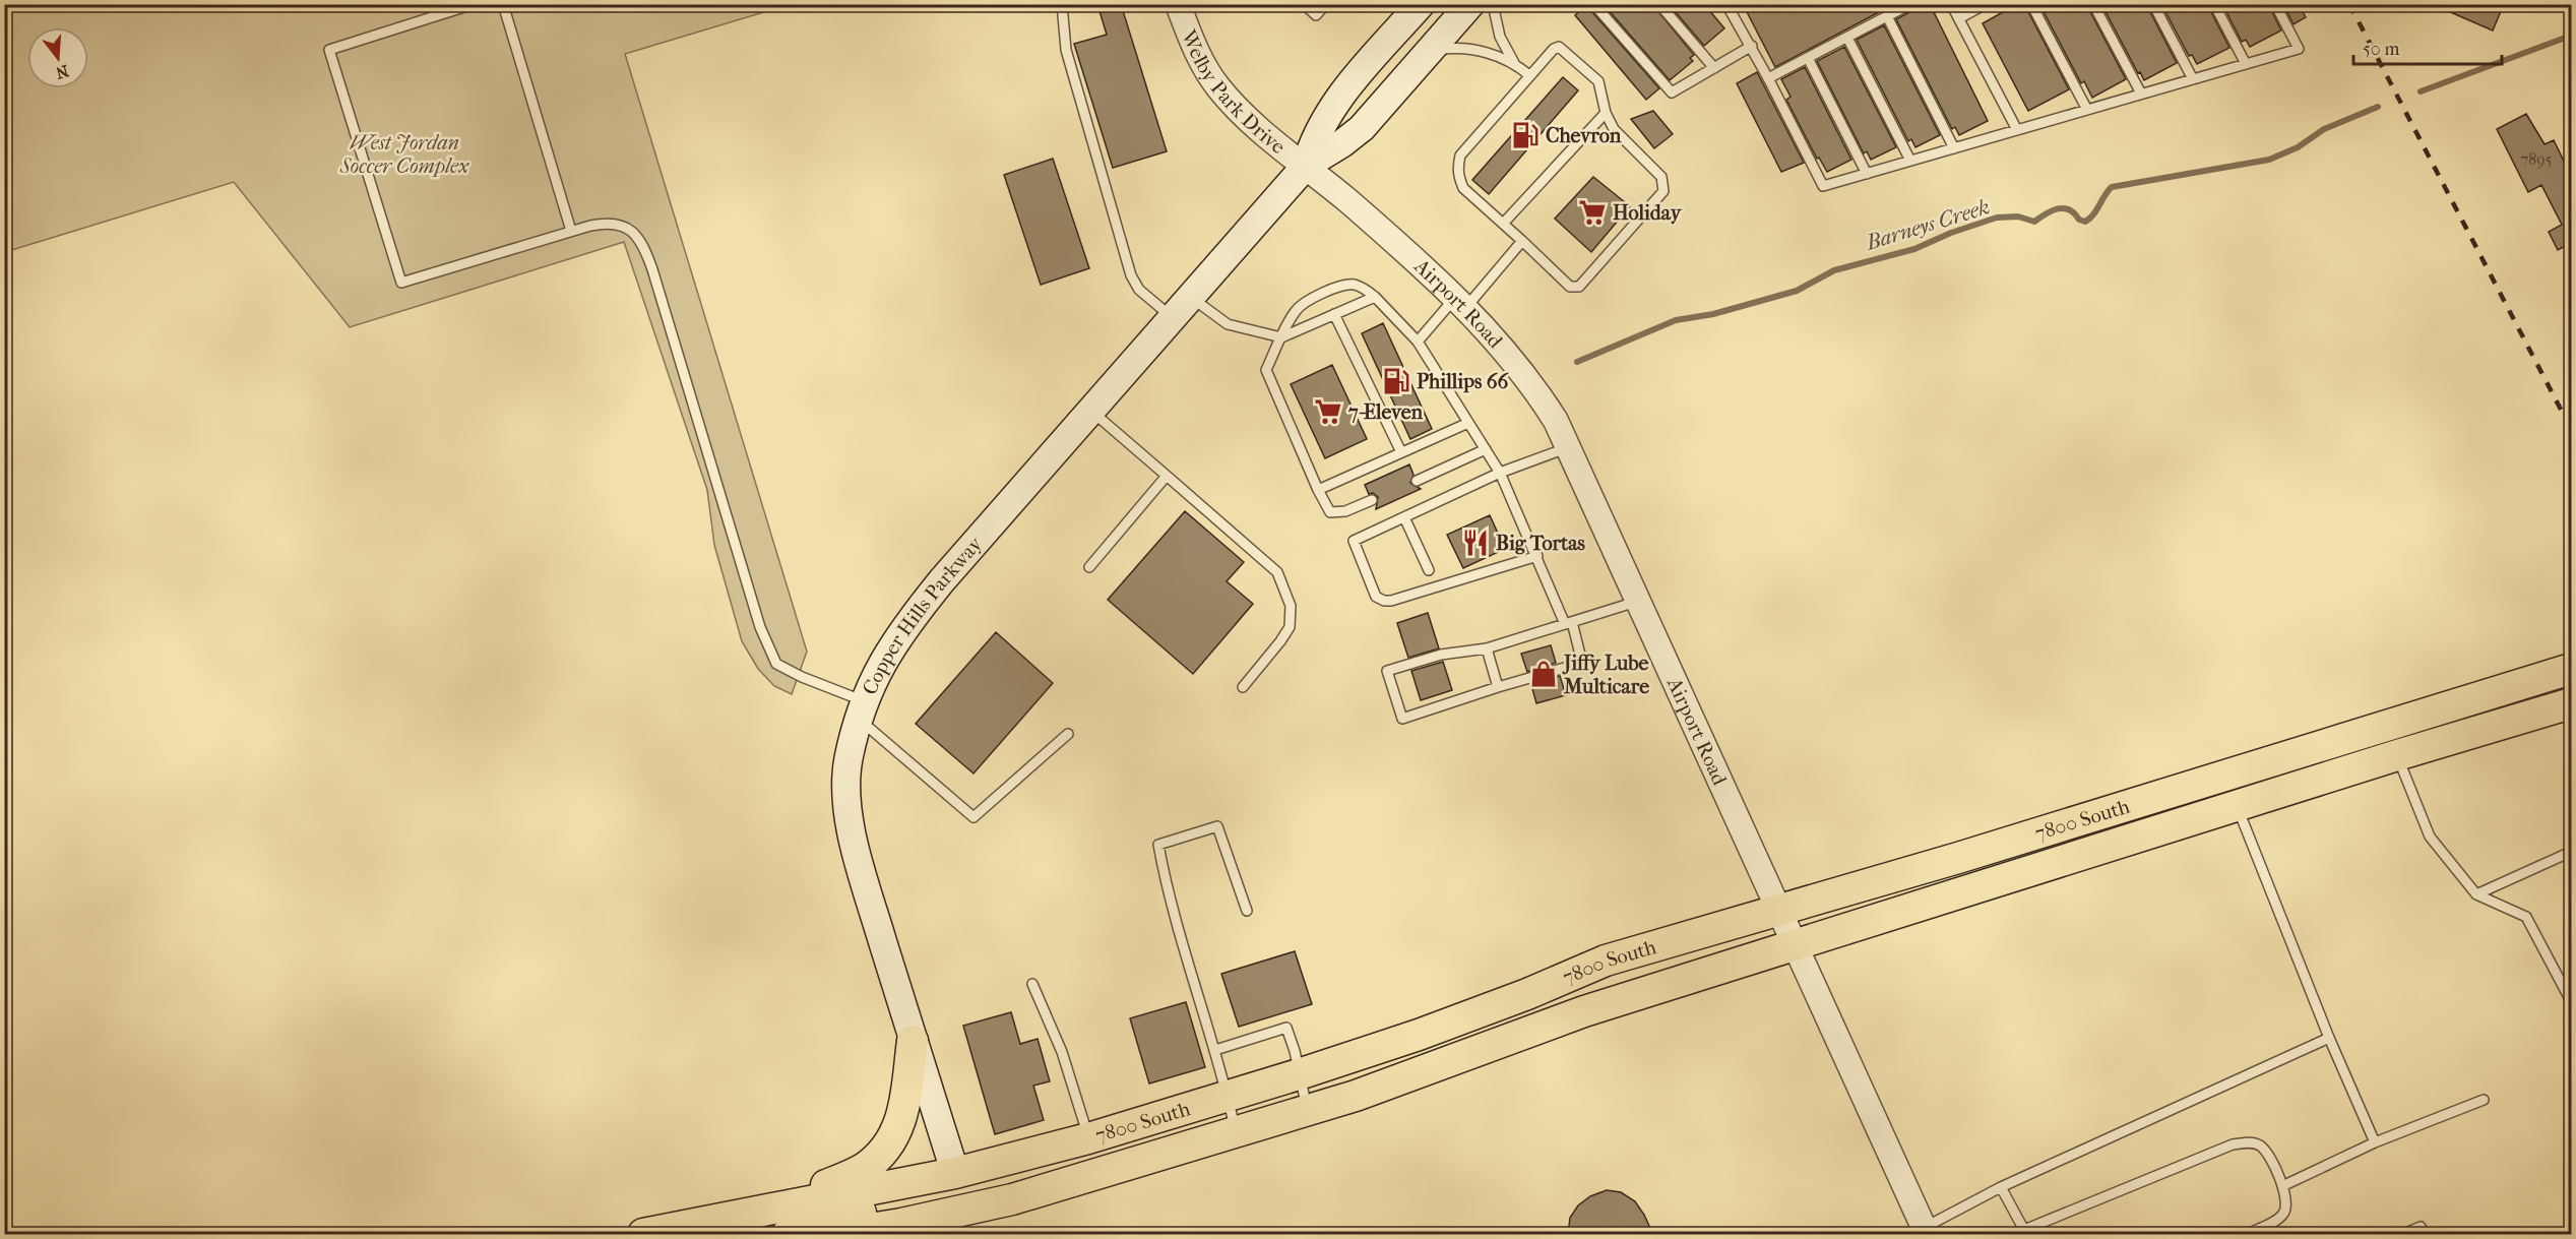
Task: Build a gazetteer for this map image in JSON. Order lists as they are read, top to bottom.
{
  "streets": {
    "main road": ["Copper Hills Parkway", "7800 South"],
    "street": ["Welby Park Drive", "Airport Road"]
  },
  "crossings": [
    ["Welby Park Drive", "Airport Road"],
    ["Welby Park Drive", "Copper Hills Parkway"],
    ["Airport Road", "Copper Hills Parkway"],
    ["Airport Road", "7800 South"],
    ["Copper Hills Parkway", "7800 South"]
  ],
  "water": ["Barneys Creek"],
  "parks": ["West Jordan Soccer Complex"],
  "places": {
    "fuel station": ["Chevron", "Phillips 66"],
    "supermarket": ["Holiday", "7-Eleven"],
    "restaurant": ["Big Tortas"],
    "shop": ["Jiffy Lube Multicare"]
  },
  "house_numbers": ["7895"],
  "scale_bar": "50 m",
  "north": "bottom"
}
